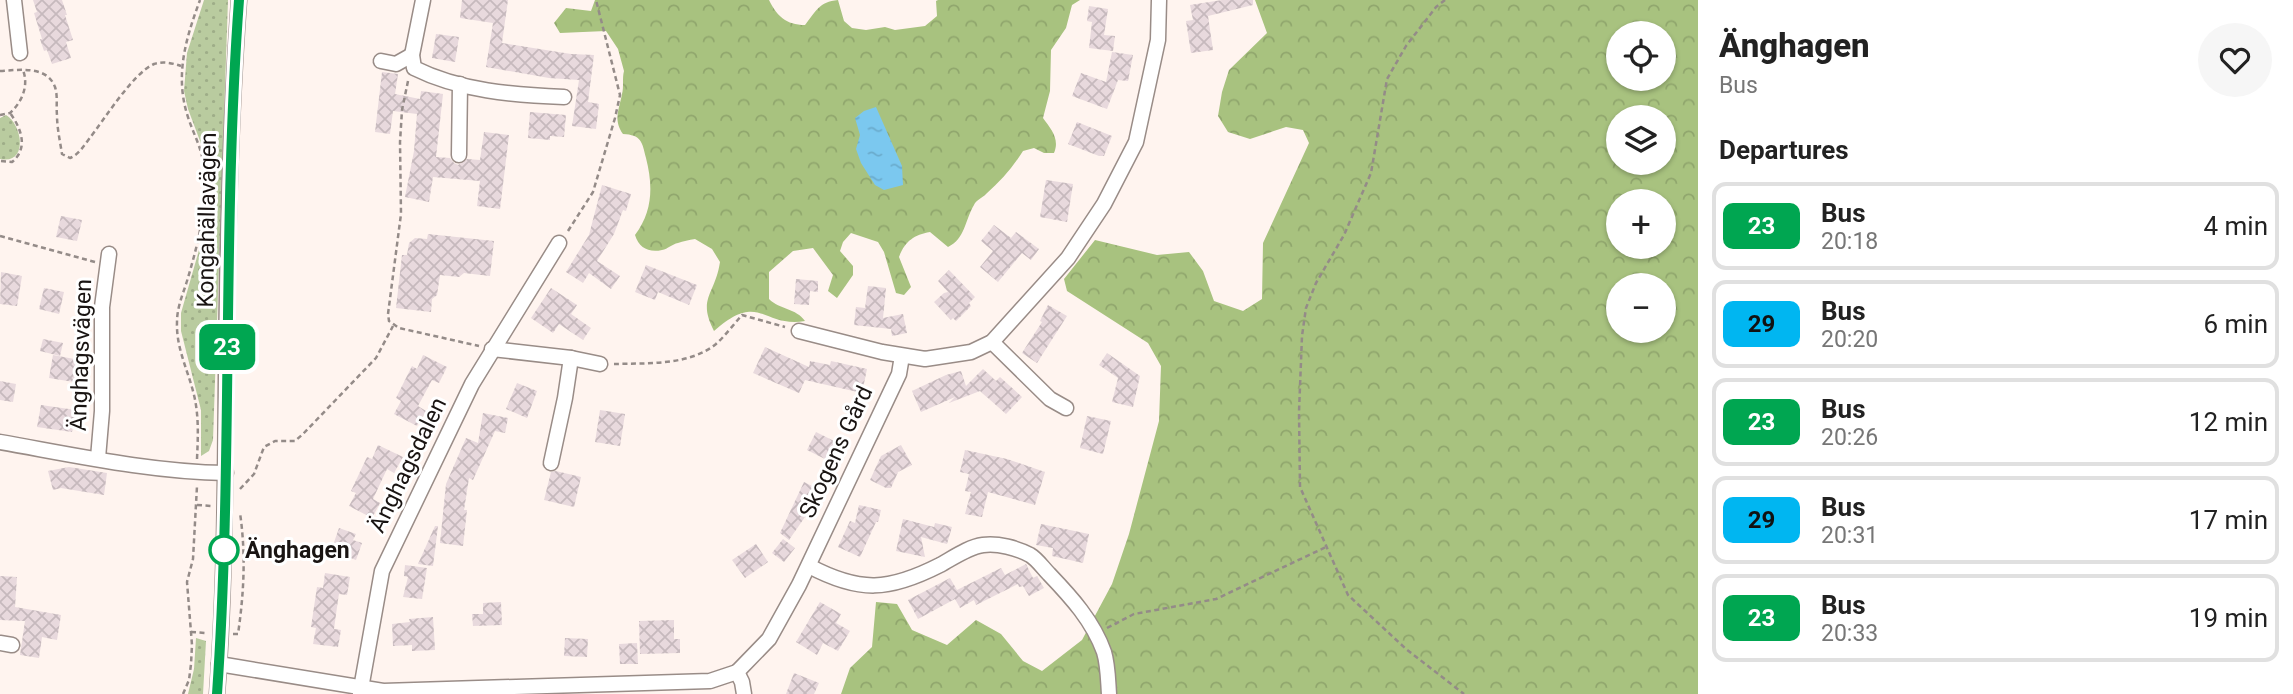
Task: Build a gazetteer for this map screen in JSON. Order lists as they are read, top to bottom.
{
  "streets": {
    "street": [
      "Kongahällavägen",
      "Änghagsvägen",
      "Skogens Gård",
      "Änghagsdalen"
    ]
  },
  "crossings": [
    ["Kongahällavägen", "Änghagsvägen"]
  ],
  "places": ["Änghagen"],
  "lines": ["bus line 23"],
  "page": {
    "on_map": "23",
    "heading": [
      ["Änghagen", "Bus"],
      "Departures"
    ],
    "map_buttons": ["+", "−"],
    "list": [
      {
        "mark": "23",
        "name": "Bus",
        "note": "20:18",
        "value": "4 min"
      },
      {
        "mark": "29",
        "name": "Bus",
        "note": "20:20",
        "value": "6 min"
      },
      {
        "mark": "23",
        "name": "Bus",
        "note": "20:26",
        "value": "12 min"
      },
      {
        "mark": "29",
        "name": "Bus",
        "note": "20:31",
        "value": "17 min"
      },
      {
        "mark": "23",
        "name": "Bus",
        "note": "20:33",
        "value": "19 min"
      }
    ]
  }
}
